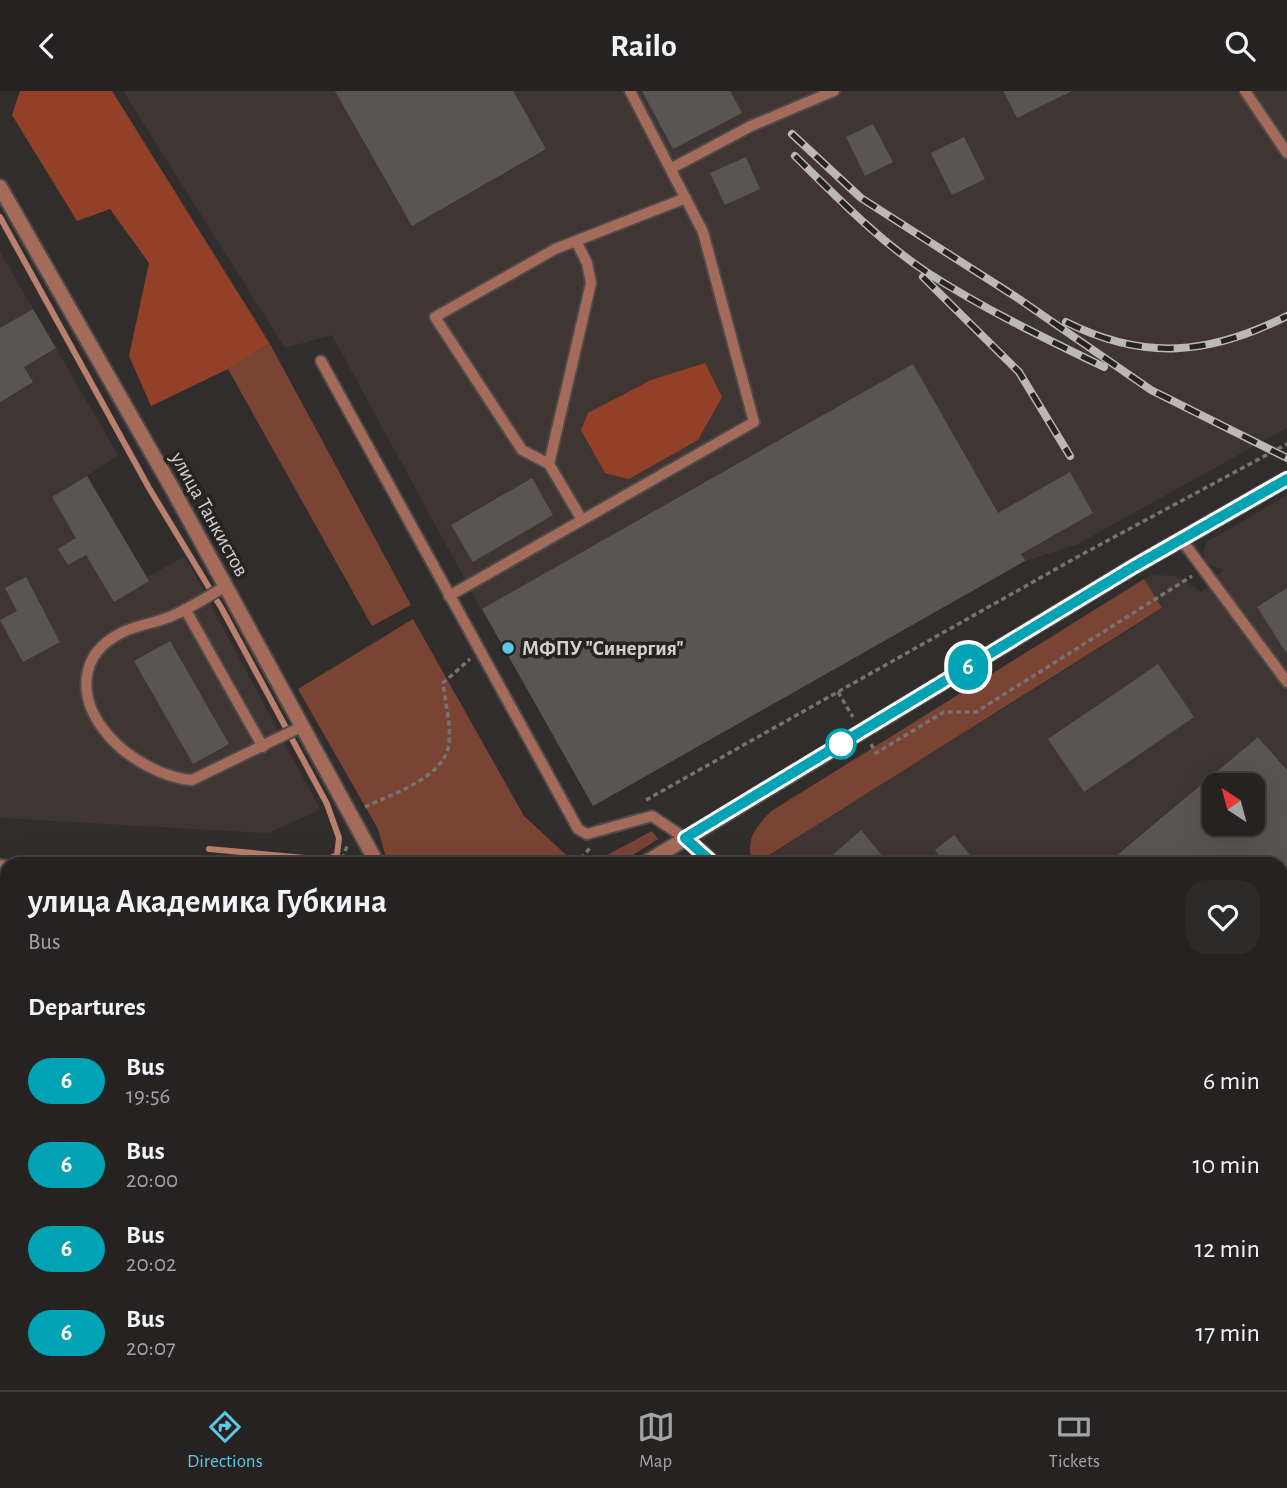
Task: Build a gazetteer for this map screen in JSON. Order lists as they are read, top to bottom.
{
  "streets": {
    "street": ["улица Танкистов"]
  },
  "places": ["МФПУ \"Синергия\""],
  "lines": ["bus line 6"],
  "north": "top left",
  "page": {
    "header": "Railo",
    "on_map": "6",
    "heading": [
      ["улица Академика Губкина", "Bus"],
      "Departures"
    ],
    "list": [
      {
        "mark": "6",
        "name": "Bus",
        "note": "19:56",
        "value": "6 min"
      },
      {
        "mark": "6",
        "name": "Bus",
        "note": "20:00",
        "value": "10 min"
      },
      {
        "mark": "6",
        "name": "Bus",
        "note": "20:02",
        "value": "12 min"
      },
      {
        "mark": "6",
        "name": "Bus",
        "note": "20:07",
        "value": "17 min"
      }
    ],
    "tabs": ["Directions", "Map", "Tickets"]
  }
}
